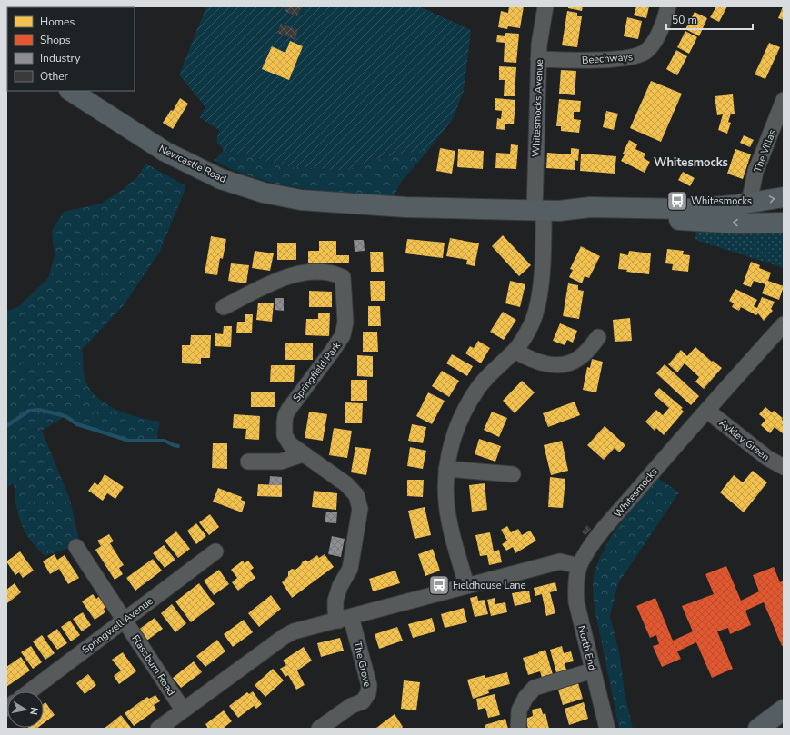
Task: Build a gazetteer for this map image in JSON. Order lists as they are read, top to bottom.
{
  "streets": {
    "highway": ["Newcastle Road"],
    "street": [
      "Beechways",
      "Whitesmocks Avenue",
      "The Villas",
      "Springfield Park",
      "Aykley Green",
      "Whitesmocks",
      "Springwell Avenue",
      "North End",
      "The Grove",
      "Flassburn Road"
    ]
  },
  "crossings": [
    ["Beechways", "Whitesmocks Avenue"],
    ["Whitesmocks Avenue", "Newcastle Road"],
    ["Springfield Park", "The Grove"],
    ["Aykley Green", "Whitesmocks"],
    ["Whitesmocks", "North End"],
    ["Springwell Avenue", "Flassburn Road"]
  ],
  "districts": ["Whitesmocks"],
  "places": {
    "bus stop": ["Whitesmocks", "Fieldhouse Lane"]
  },
  "legend": [
    "Homes",
    "Shops",
    "Industry",
    "Other"
  ],
  "scale_bar": "50 m",
  "north": "right"
}
